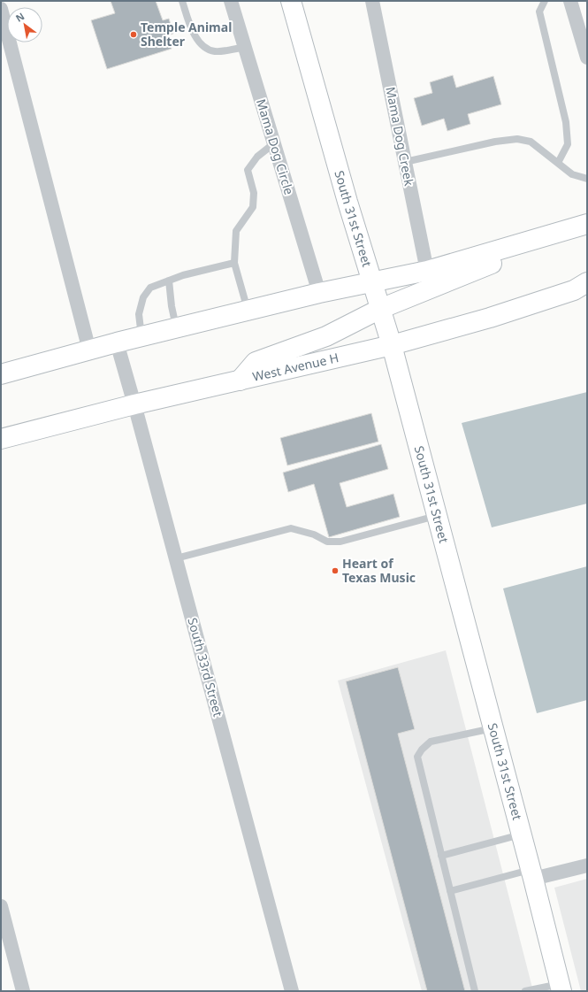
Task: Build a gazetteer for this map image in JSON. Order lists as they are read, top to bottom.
{
  "streets": {
    "main road": ["South 31st Street", "West Avenue H"],
    "street": ["Mama Dog Creek", "Mama Dog Circle", "South 33rd Street"]
  },
  "crossings": [
    ["South 31st Street", "West Avenue H"],
    ["West Avenue H", "South 33rd Street"]
  ],
  "places": ["Temple Animal Shelter", "Heart of Texas Music"],
  "north": "top left"
}
